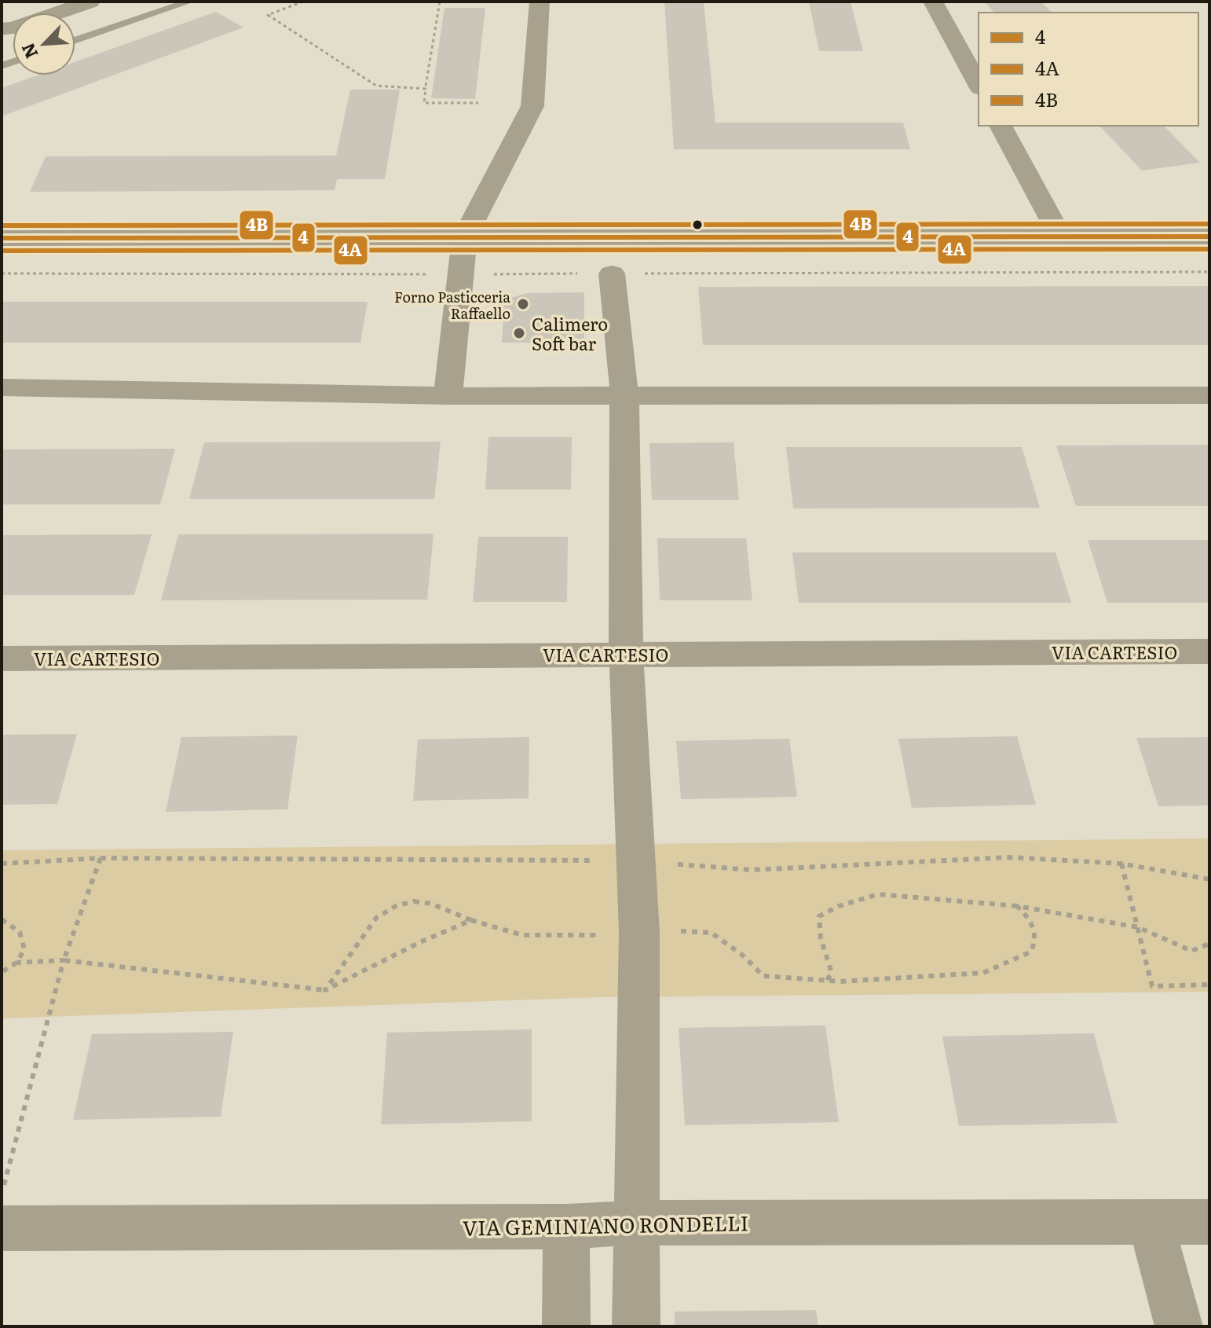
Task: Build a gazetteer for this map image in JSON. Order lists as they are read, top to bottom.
{
  "streets": {
    "street": ["VIA CARTESIO", "VIA GEMINIANO RONDELLI"]
  },
  "places": ["Forno Pasticceria Raffaello", "Calimero Soft bar"],
  "lines": ["transit line 4B", "transit line 4", "transit line 4A"],
  "legend": ["4", "4A", "4B"],
  "north": "bottom left"
}
